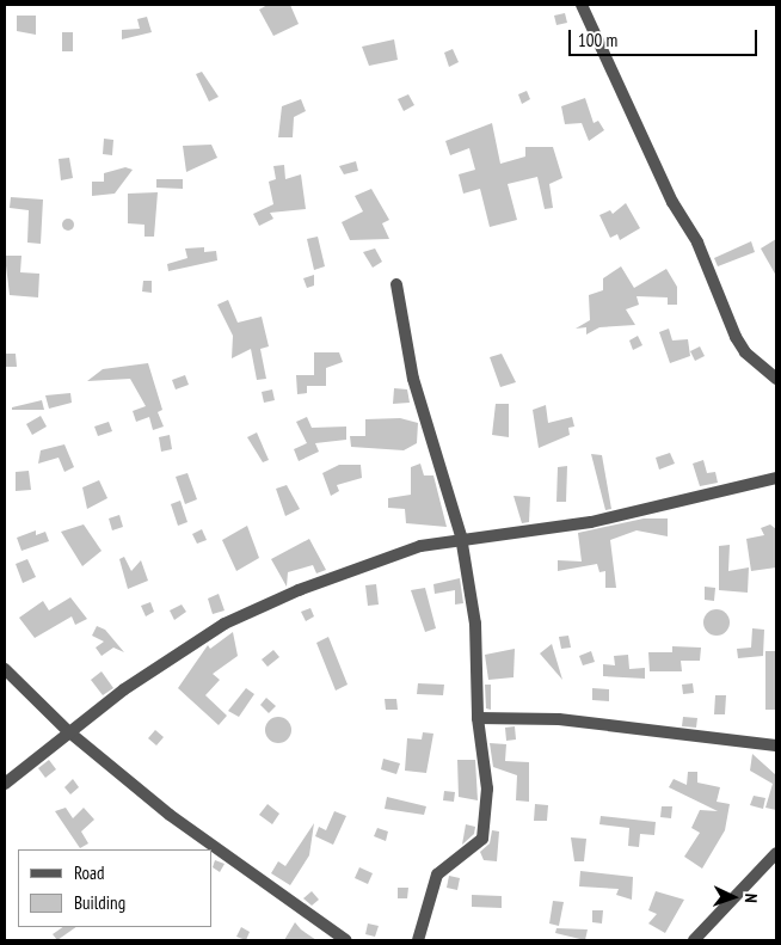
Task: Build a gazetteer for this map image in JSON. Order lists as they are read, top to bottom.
{
  "legend": ["Road", "Building"],
  "scale_bar": "100 m",
  "north": "right"
}
